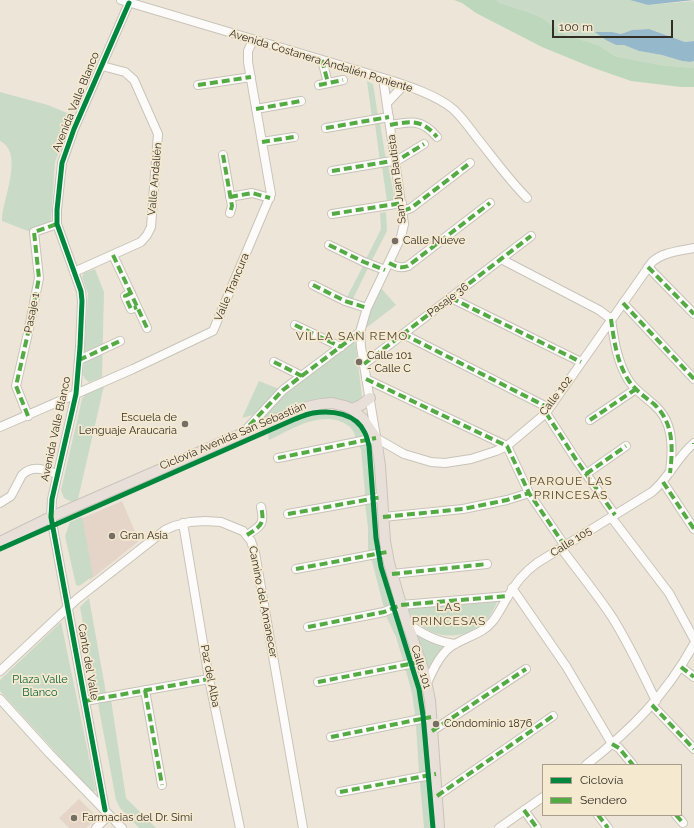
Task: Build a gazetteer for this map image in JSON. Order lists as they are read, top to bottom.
{
  "streets": {
    "main road": ["Calle 101"],
    "street": [
      "Avenida Costanera Andalién Poniente",
      "Avenida Valle Blanco",
      "Valle Andalién",
      "San Juan Bautista",
      "Valle Trancura",
      "Pasaje 36",
      "Pasaje 1",
      "Calle 102",
      "Calle 105",
      "Camino del Amanecer",
      "Canto del Valle",
      "Paz del Alba"
    ],
    "cycle path": ["Ciclovía Avenida San Sebastián"]
  },
  "crossings": [
    ["Avenida Costanera Andalién Poniente", "Avenida Valle Blanco"],
    ["Avenida Costanera Andalién Poniente", "San Juan Bautista"],
    ["Avenida Costanera Andalién Poniente", "Valle Trancura"],
    ["Avenida Valle Blanco", "Valle Andalién"],
    ["Avenida Valle Blanco", "Valle Trancura"],
    ["Avenida Valle Blanco", "Pasaje 1"],
    ["Avenida Valle Blanco", "Canto del Valle"],
    ["San Juan Bautista", "Pasaje 36"],
    ["San Juan Bautista", "Calle 102"],
    ["San Juan Bautista", "Calle 101"],
    ["Valle Trancura", "Pasaje 1"],
    ["Calle 102", "Calle 101"],
    ["Calle 105", "Calle 101"],
    ["Camino del Amanecer", "Canto del Valle"],
    ["Camino del Amanecer", "Paz del Alba"]
  ],
  "districts": ["VILLA SAN REMO", "PARQUE LAS PRINCESAS", "LAS PRINCESAS"],
  "parks": ["Plaza Valle Blanco"],
  "places": [
    "Calle Nueve",
    "Calle 101 - Calle C",
    "Escuela de Lenguaje Araucaria",
    "Gran Asia",
    "Condominio 1876",
    "Farmacias del Dr. Simi"
  ],
  "legend": ["Ciclovía", "Sendero"],
  "scale_bar": "100 m"
}
